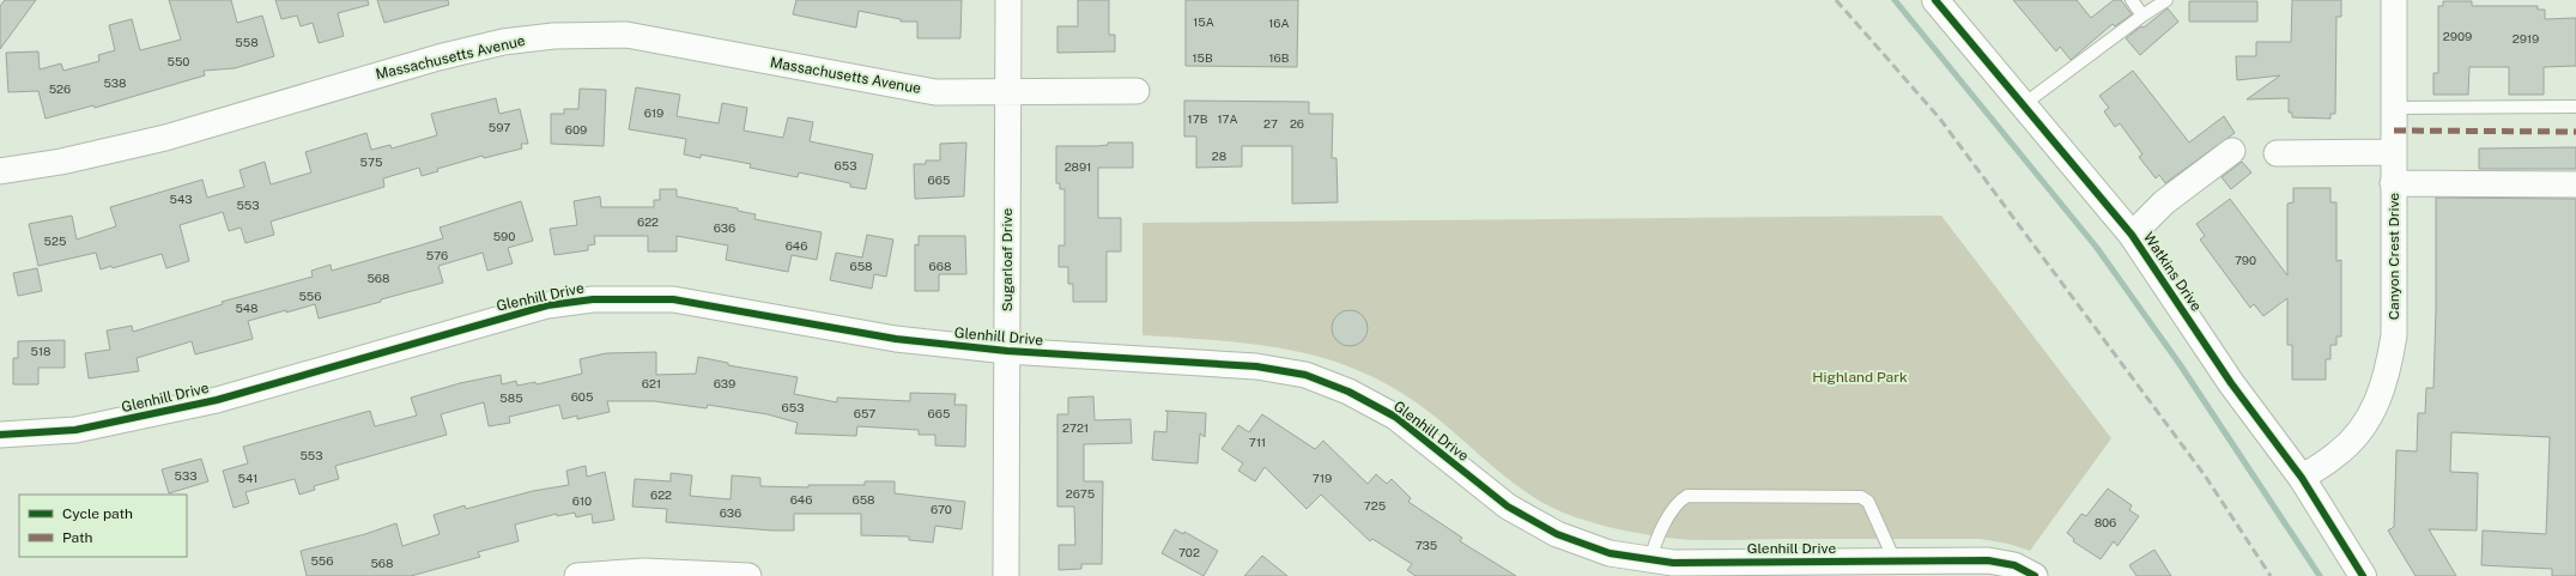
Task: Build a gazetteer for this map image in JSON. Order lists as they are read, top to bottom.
{
  "streets": {
    "street": [
      "Massachusetts Avenue",
      "Canyon Crest Drive",
      "Sugarloaf Drive",
      "Watkins Drive",
      "Glenhill Drive"
    ]
  },
  "crossings": [
    ["Massachusetts Avenue", "Sugarloaf Drive"],
    ["Canyon Crest Drive", "Watkins Drive"],
    ["Sugarloaf Drive", "Glenhill Drive"]
  ],
  "parks": ["Highland Park"],
  "house_numbers": [
    "15A",
    "16A",
    "2909",
    "2919",
    "558",
    "15B",
    "16B",
    "550",
    "538",
    "526",
    "619",
    "17B",
    "17A",
    "27",
    "26",
    "597",
    "609",
    "28",
    "575",
    "653",
    "2891",
    "665",
    "543",
    "553",
    "622",
    "636",
    "590",
    "525",
    "646",
    "576",
    "790",
    "658",
    "668",
    "568",
    "556",
    "548",
    "518",
    "621",
    "639",
    "605",
    "585",
    "653",
    "657",
    "665",
    "2721",
    "711",
    "553",
    "533",
    "541",
    "719",
    "2675",
    "622",
    "646",
    "658",
    "610",
    "725",
    "670",
    "636",
    "806",
    "735",
    "702",
    "556",
    "568"
  ],
  "legend": ["Cycle path", "Path"]
}
